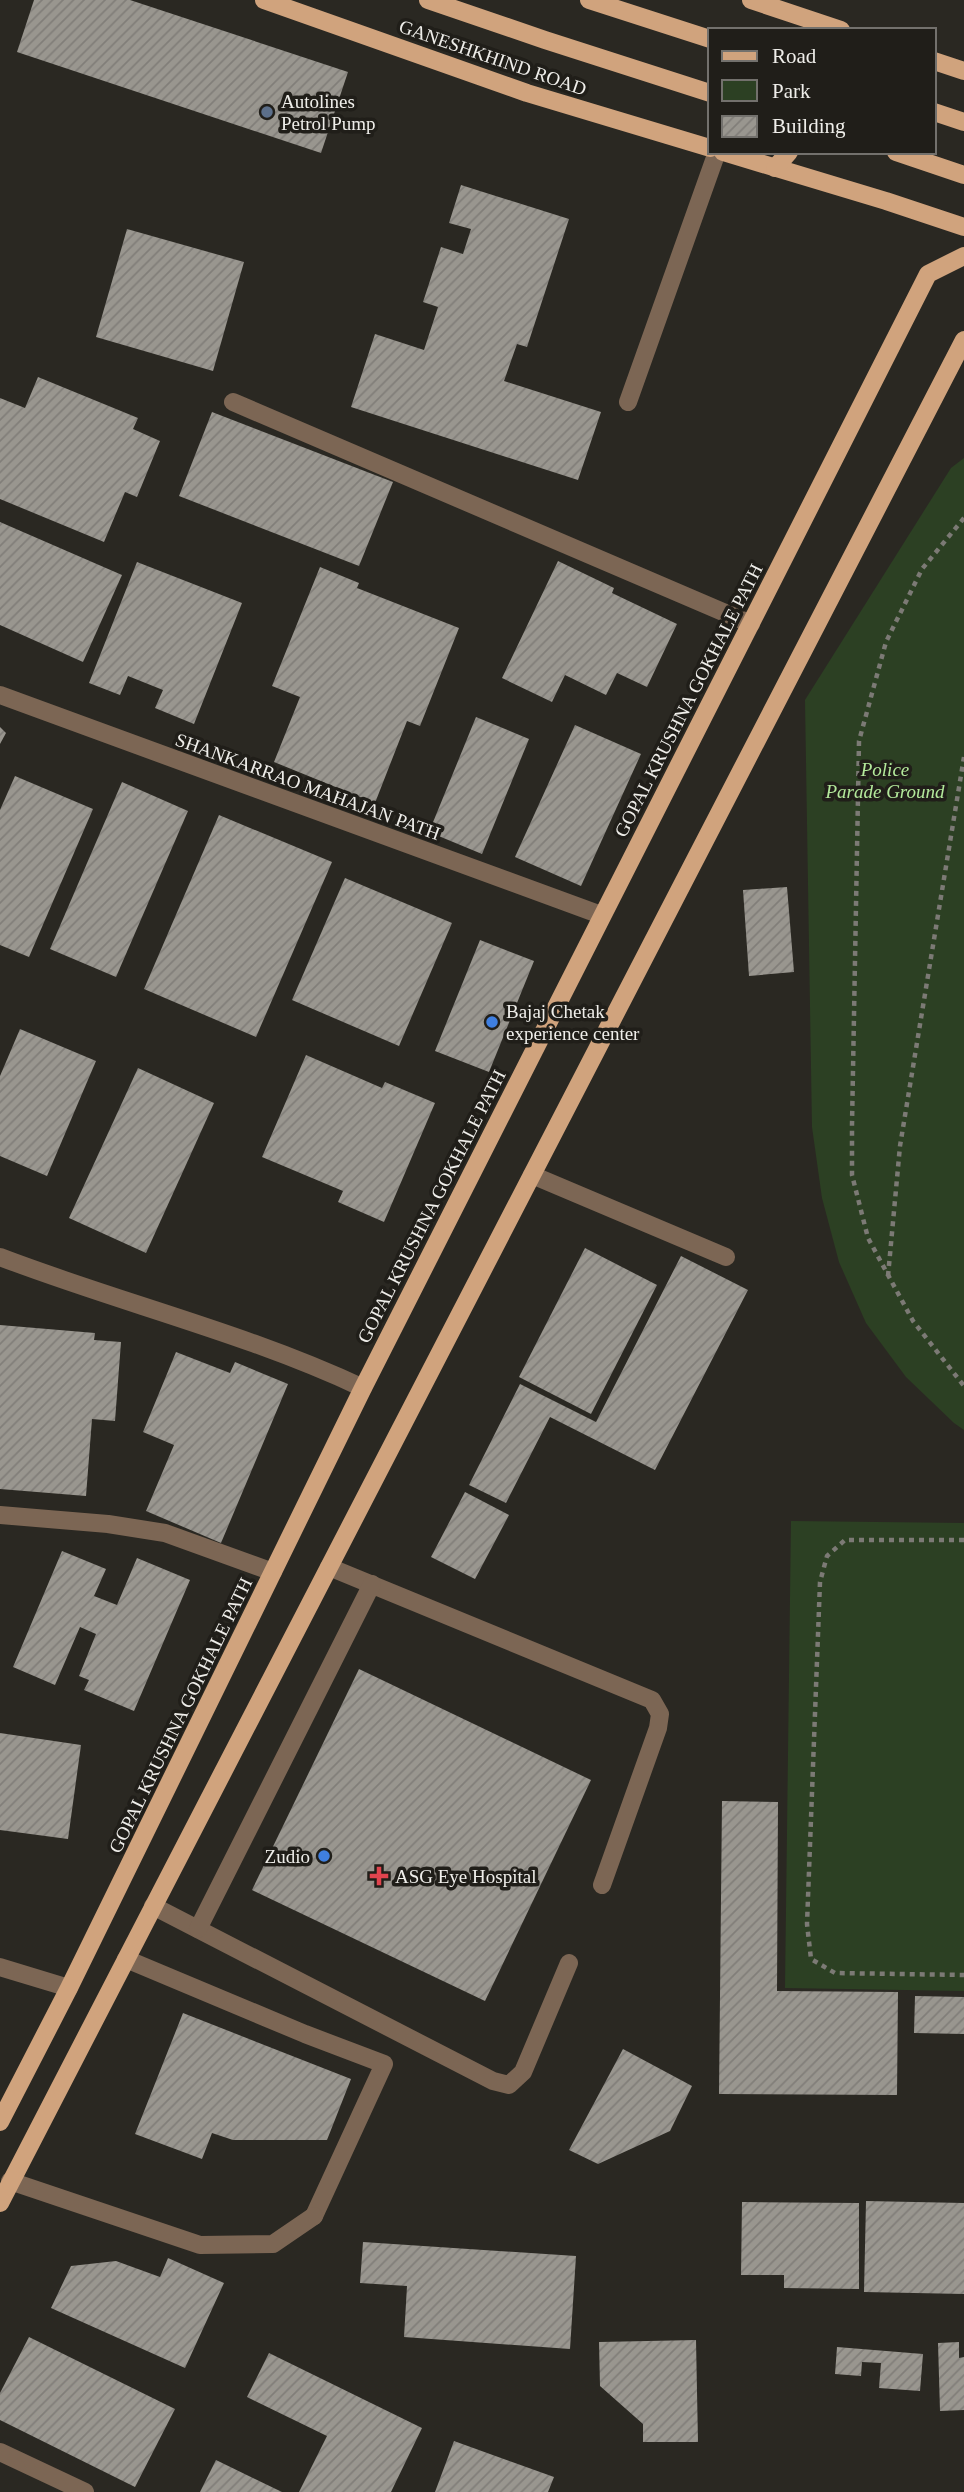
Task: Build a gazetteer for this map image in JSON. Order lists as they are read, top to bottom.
{
  "streets": {
    "main road": ["GANESHKHIND ROAD", "GOPAL KRUSHNA GOKHALE PATH"],
    "street": ["SHANKARRAO MAHAJAN PATH"]
  },
  "crossings": [
    ["GOPAL KRUSHNA GOKHALE PATH", "SHANKARRAO MAHAJAN PATH"]
  ],
  "parks": ["Police Parade Ground"],
  "places": {
    "other": ["Autolines Petrol Pump", "Bajaj Chetak experience center", "Zudio"],
    "health": ["ASG Eye Hospital"]
  },
  "legend": ["Road", "Park", "Building"]
}
